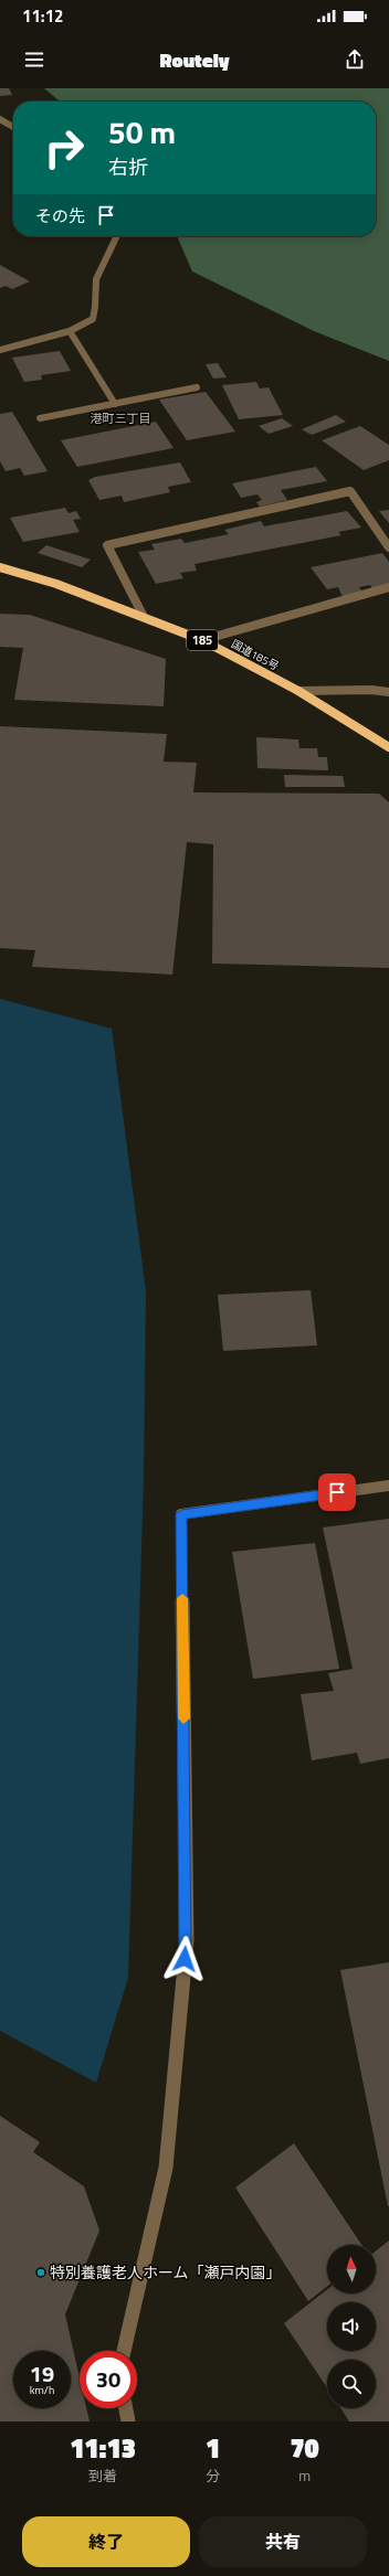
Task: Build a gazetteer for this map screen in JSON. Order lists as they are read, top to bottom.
{
  "streets": {
    "highway": ["185", "国道185号"]
  },
  "districts": ["港町三丁目"],
  "places": ["特別養護老人ホーム「瀬戸内園」"],
  "north": "top",
  "page": {
    "status": "11:12",
    "header": "Routely",
    "turn": ["50 m", "右折"],
    "then": "その先",
    "speed": "19 km/h",
    "limit": "30",
    "eta": [
      "11:13",
      "到着",
      "1",
      "分",
      "70",
      "m"
    ],
    "buttons": ["終了", "共有"]
  }
}
